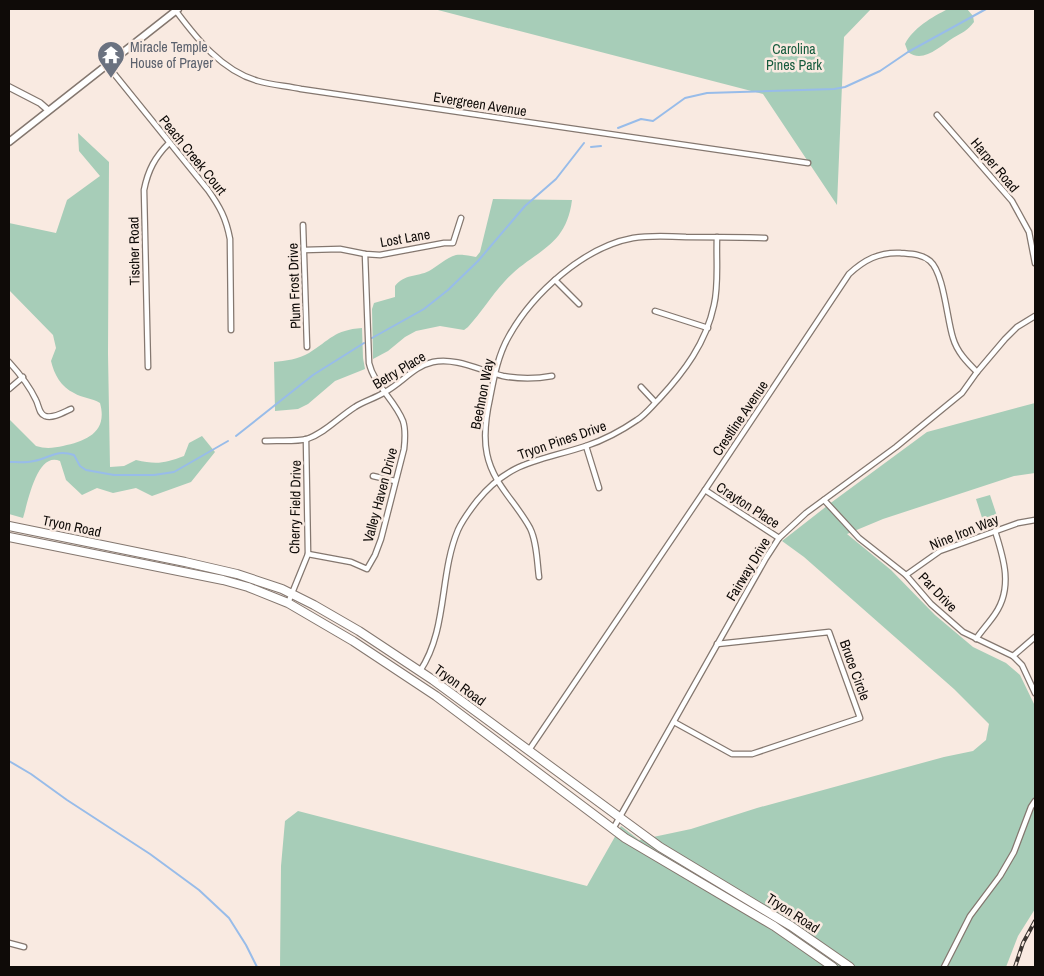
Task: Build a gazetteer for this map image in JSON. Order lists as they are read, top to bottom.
{
  "streets": {
    "main road": ["Tryon Road"],
    "street": [
      "Evergreen Avenue",
      "Peach Creek Court",
      "Harper Road",
      "Lost Lane",
      "Tischer Road",
      "Plum Frost Drive",
      "Betry Place",
      "Beehnon Way",
      "Crestline Avenue",
      "Tryon Pines Drive",
      "Valley Haven Drive",
      "Crayton Place",
      "Cherry Field Drive",
      "Nine Iron Way",
      "Fairway Drive",
      "Par Drive",
      "Bruce Circle"
    ]
  },
  "crossings": [
    ["Peach Creek Court", "Tischer Road"],
    ["Lost Lane", "Plum Frost Drive"],
    ["Lost Lane", "Valley Haven Drive"],
    ["Betry Place", "Beehnon Way"],
    ["Betry Place", "Valley Haven Drive"],
    ["Betry Place", "Cherry Field Drive"],
    ["Beehnon Way", "Tryon Pines Drive"],
    ["Crestline Avenue", "Crayton Place"],
    ["Crestline Avenue", "Tryon Road"],
    ["Crestline Avenue", "Fairway Drive"],
    ["Tryon Pines Drive", "Tryon Road"],
    ["Valley Haven Drive", "Cherry Field Drive"],
    ["Crayton Place", "Fairway Drive"],
    ["Cherry Field Drive", "Tryon Road"],
    ["Tryon Road", "Fairway Drive"],
    ["Nine Iron Way", "Par Drive"],
    ["Fairway Drive", "Par Drive"],
    ["Fairway Drive", "Bruce Circle"]
  ],
  "parks": ["Carolina Pines Park"],
  "places": {
    "temple": ["Miracle Temple House of Prayer"]
  }
}
